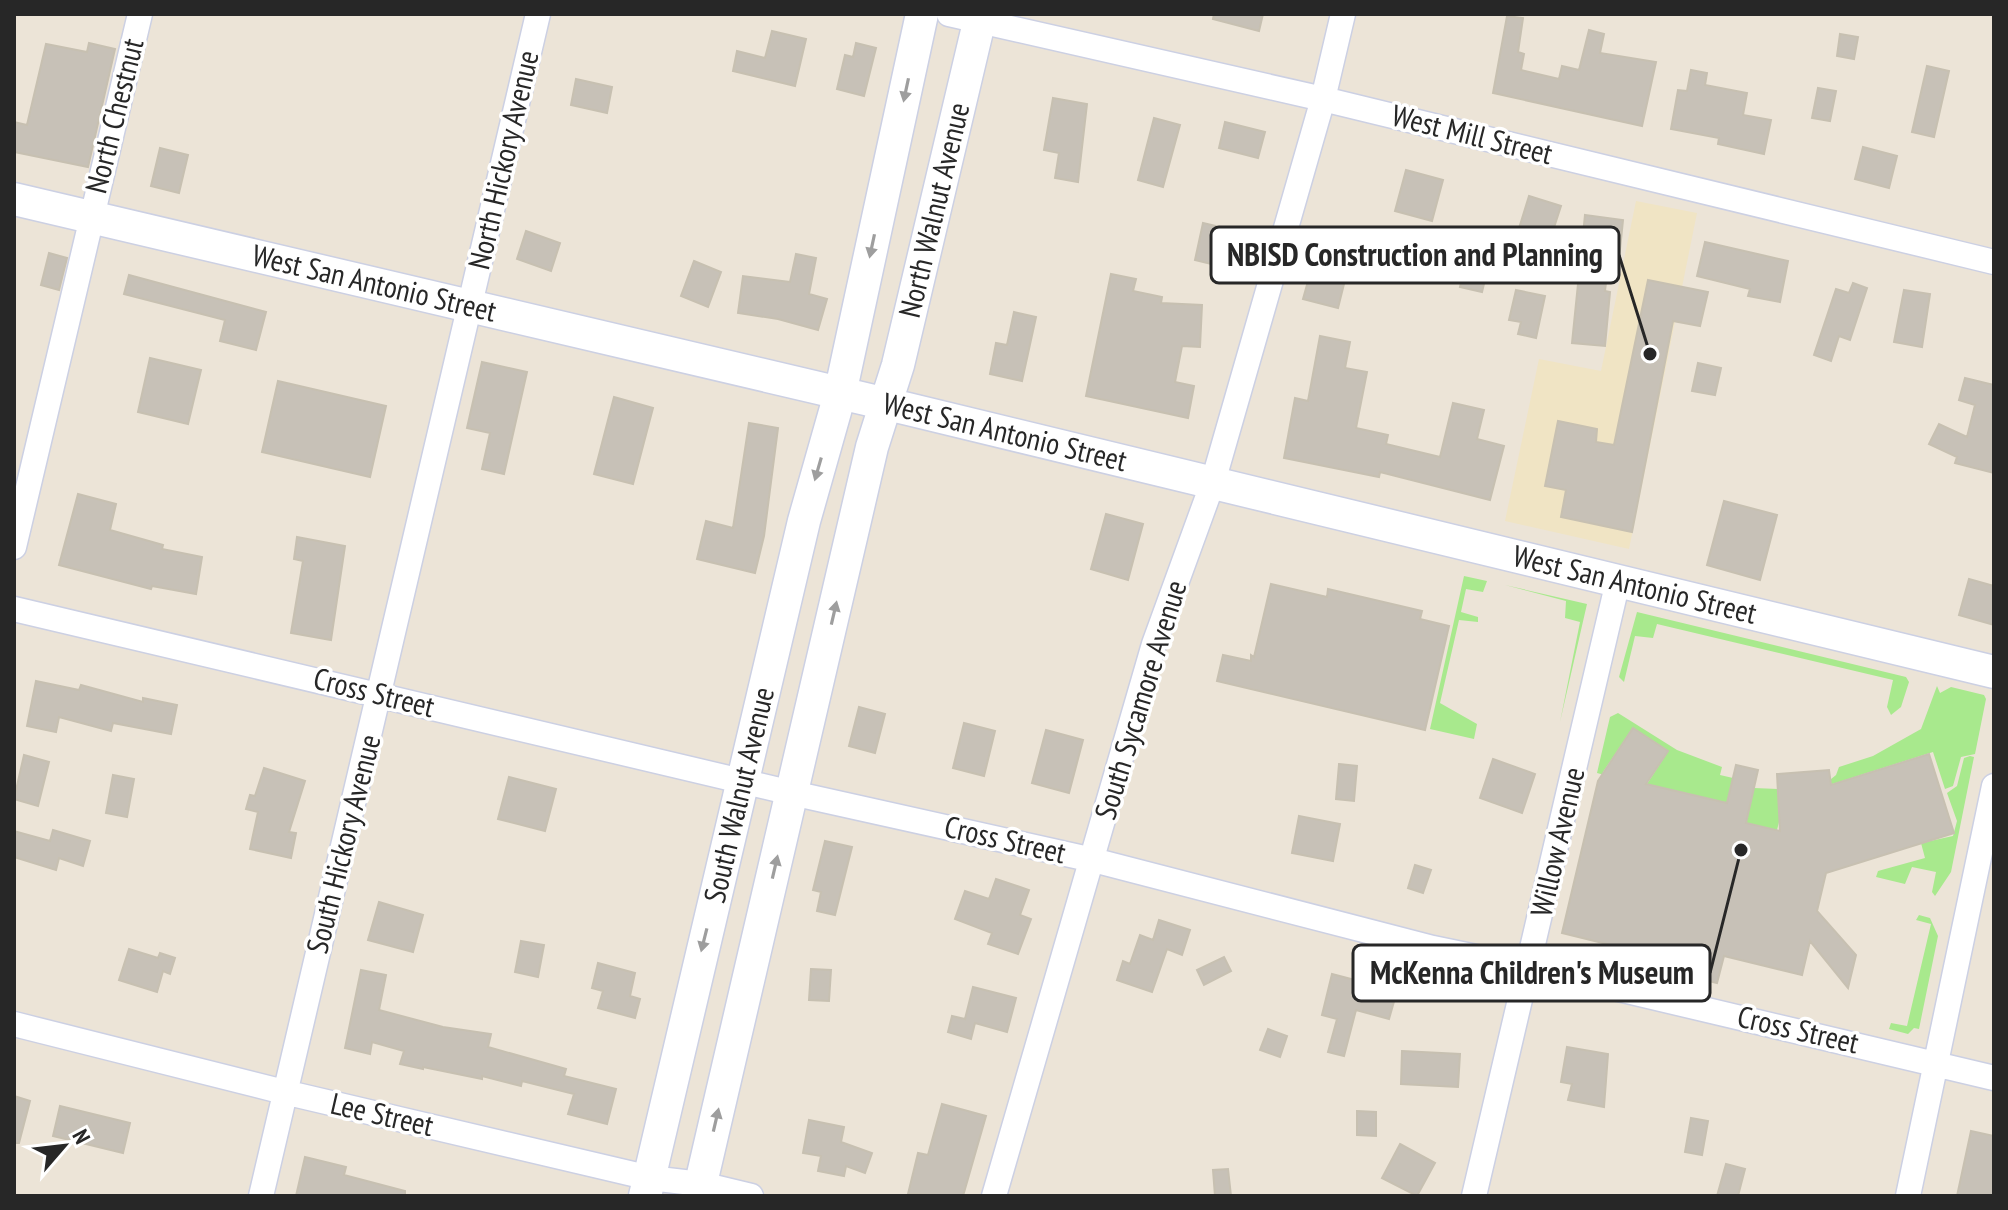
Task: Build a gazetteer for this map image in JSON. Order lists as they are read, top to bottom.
{
  "streets": {
    "main road": ["North Walnut Avenue", "West San Antonio Street", "South Walnut Avenue"],
    "street": [
      "North Chestnut",
      "West Mill Street",
      "North Hickory Avenue",
      "Cross Street",
      "South Sycamore Avenue",
      "Willow Avenue",
      "South Hickory Avenue",
      "Lee Street"
    ]
  },
  "crossings": [
    ["North Chestnut", "West San Antonio Street"],
    ["West Mill Street", "North Walnut Avenue"],
    ["West Mill Street", "South Sycamore Avenue"],
    ["North Hickory Avenue", "West San Antonio Street"],
    ["North Hickory Avenue", "South Hickory Avenue"],
    ["North Walnut Avenue", "West San Antonio Street"],
    ["North Walnut Avenue", "South Walnut Avenue"],
    ["West San Antonio Street", "South Sycamore Avenue"],
    ["West San Antonio Street", "South Walnut Avenue"],
    ["West San Antonio Street", "Willow Avenue"],
    ["West San Antonio Street", "South Hickory Avenue"],
    ["Cross Street", "South Sycamore Avenue"],
    ["Cross Street", "South Walnut Avenue"],
    ["Cross Street", "Willow Avenue"],
    ["Cross Street", "South Hickory Avenue"],
    ["South Walnut Avenue", "Lee Street"],
    ["South Hickory Avenue", "Lee Street"]
  ],
  "places": ["NBISD Construction and Planning", "McKenna Children's Museum"],
  "north": "top right"
}
